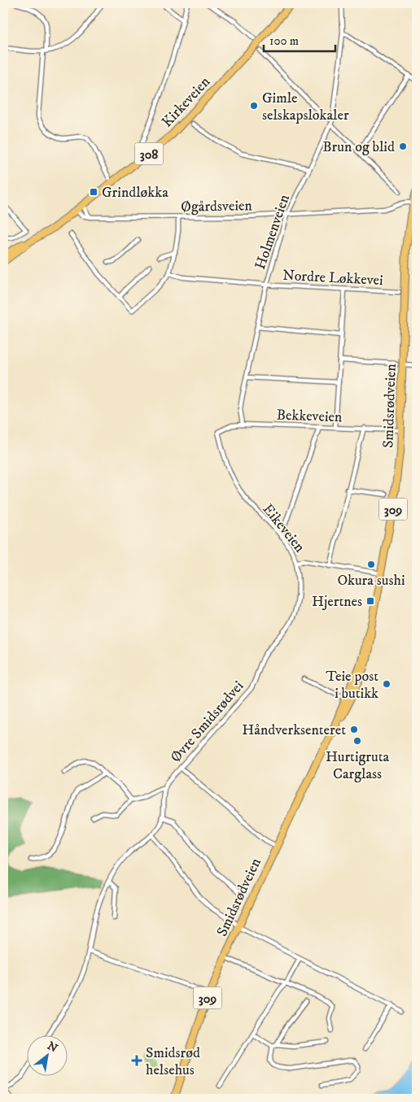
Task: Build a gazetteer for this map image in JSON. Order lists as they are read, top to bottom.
{
  "streets": {
    "main road": [
      "Kirkeveien",
      "308",
      "Smidsrødveien",
      "309"
    ],
    "street": [
      "Øgårdsveien",
      "Holmenveien",
      "Nordre Løkkevei",
      "Bekkeveien",
      "Eikeveien",
      "Øvre Smidsrødvei"
    ]
  },
  "crossings": [
    ["Kirkeveien", "Øgårdsveien"],
    ["Øgårdsveien", "Holmenveien"],
    ["Øgårdsveien", "Smidsrødveien"],
    ["Holmenveien", "Nordre Løkkevei"],
    ["Holmenveien", "Bekkeveien"],
    ["Smidsrødveien", "Bekkeveien"],
    ["Smidsrødveien", "Eikeveien"],
    ["Bekkeveien", "Eikeveien"],
    ["Eikeveien", "Øvre Smidsrødvei"]
  ],
  "places": {
    "other": [
      "Gimle selskapslokaler",
      "Brun og blid",
      "Okura sushi",
      "Teie post i butikk",
      "Håndverksenteret",
      "Hurtigruta Carglass"
    ],
    "transit": ["Grindløkka", "Hjertnes"],
    "health": ["Smidsrød helsehus"]
  },
  "scale_bar": "100 m",
  "north": "top right"
}
